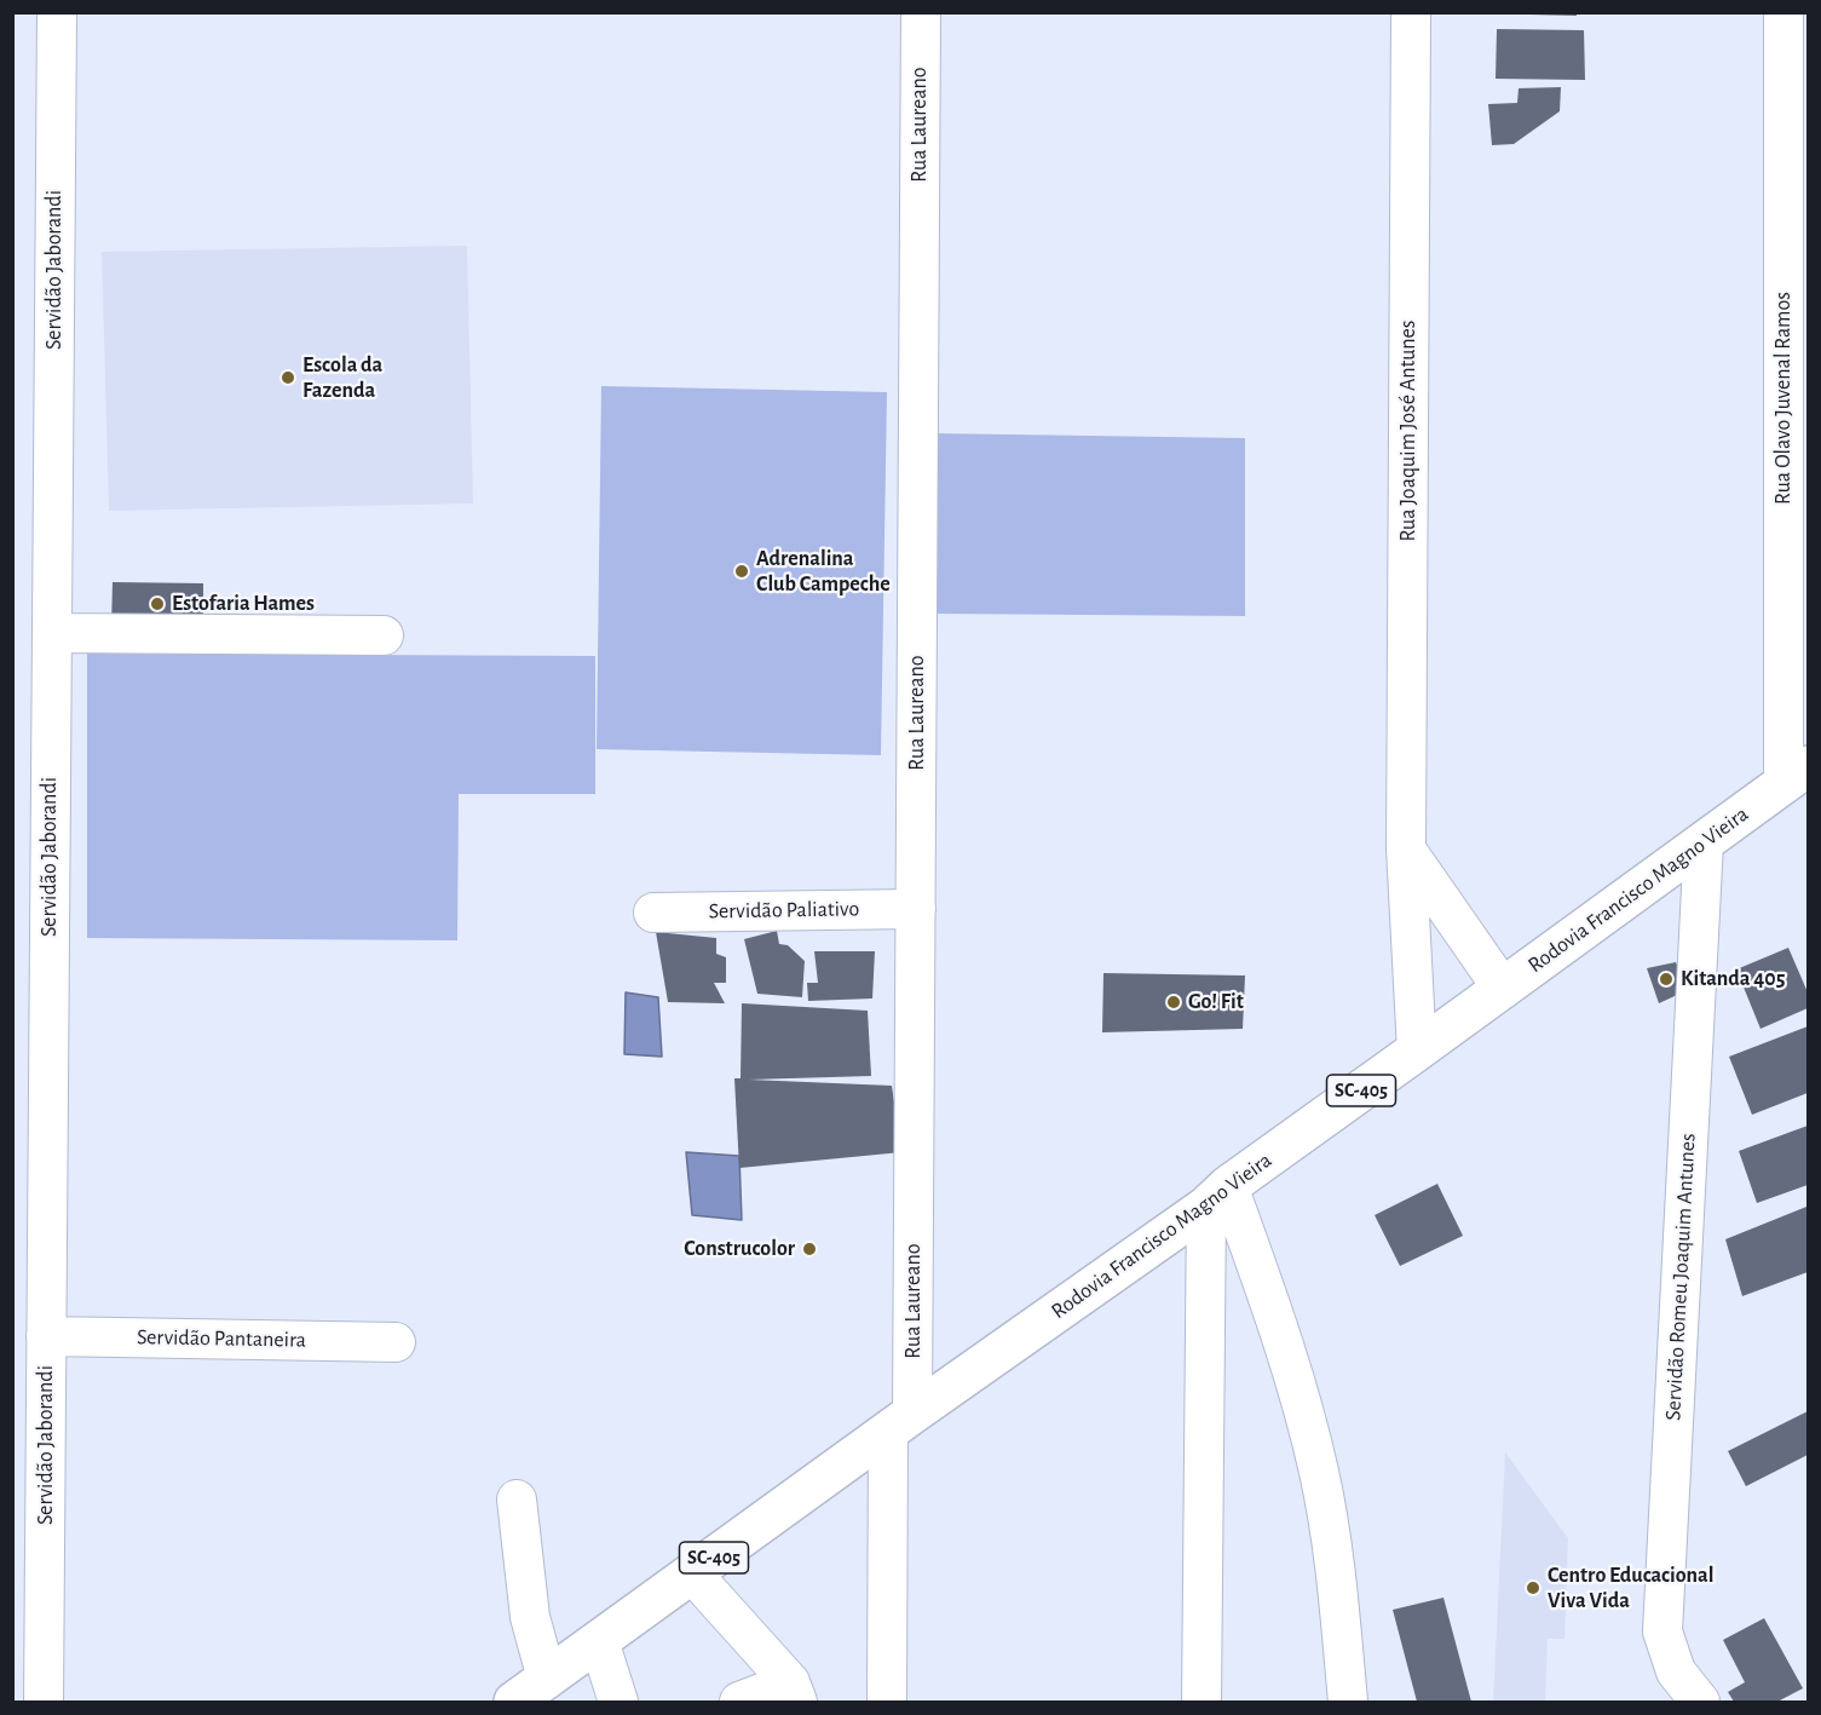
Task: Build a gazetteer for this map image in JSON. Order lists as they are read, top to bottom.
{
  "streets": {
    "main road": ["Rodovia Francisco Magno Vieira", "SC-405"],
    "street": [
      "Rua Laureano",
      "Servidão Jaborandi",
      "Rua Olavo Juvenal Ramos",
      "Rua Joaquim José Antunes",
      "Servidão Paliativo",
      "Servidão Romeu Joaquim Antunes",
      "Servidão Pantaneira"
    ]
  },
  "crossings": [
    ["Rua Laureano", "Rodovia Francisco Magno Vieira"],
    ["Rua Laureano", "Servidão Paliativo"],
    ["Servidão Jaborandi", "Servidão Pantaneira"],
    ["Rua Olavo Juvenal Ramos", "Rodovia Francisco Magno Vieira"],
    ["Rua Joaquim José Antunes", "Rodovia Francisco Magno Vieira"],
    ["Rodovia Francisco Magno Vieira", "Servidão Romeu Joaquim Antunes"]
  ],
  "places": [
    "Escola da Fazenda",
    "Adrenalina Club Campeche",
    "Estofaria Hames",
    "Kitanda 405",
    "Go! Fit",
    "Construcolor",
    "Centro Educacional Viva Vida"
  ]
}
